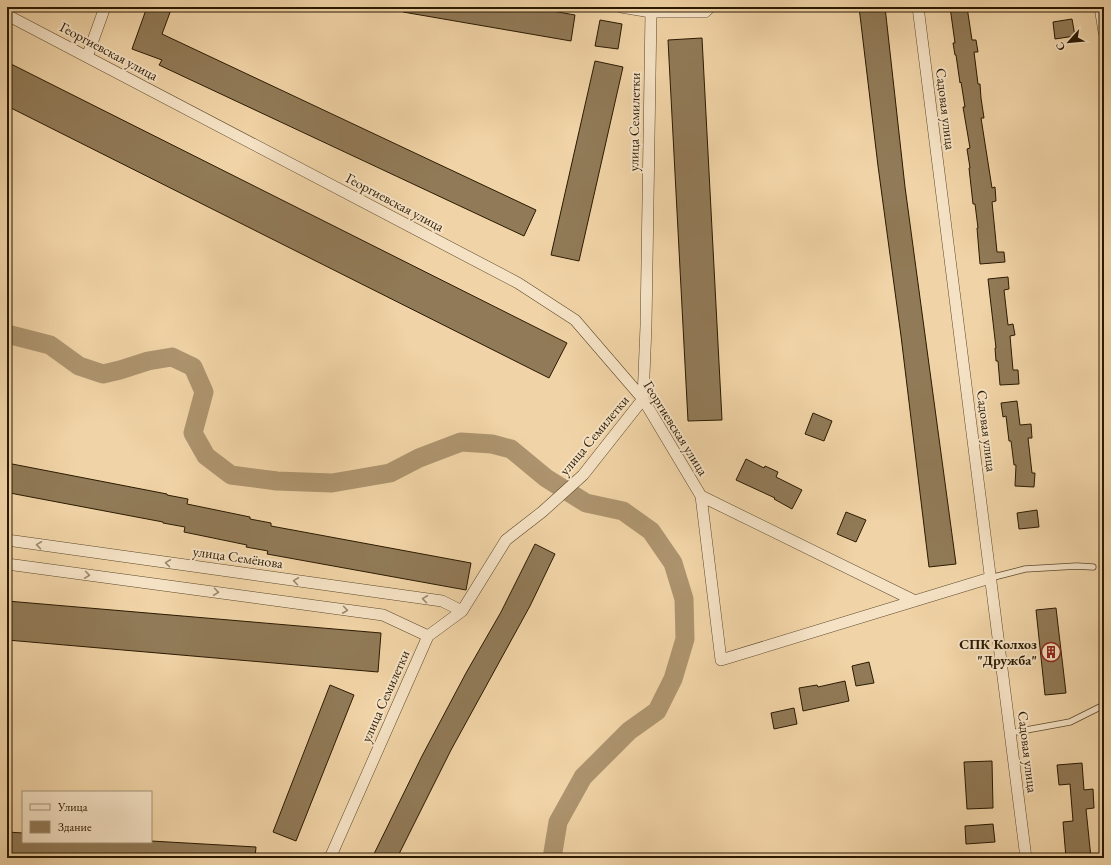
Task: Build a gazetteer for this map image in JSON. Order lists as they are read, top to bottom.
{
  "streets": {
    "street": [
      "Георгиевская улица",
      "Садовая улица",
      "улица Семилетки",
      "улица Семёнова"
    ]
  },
  "crossings": [
    ["Георгиевская улица", "Садовая улица"],
    ["Георгиевская улица", "улица Семилетки"],
    ["улица Семилетки", "улица Семёнова"]
  ],
  "places": {
    "building": ["СПК Колхоз \"Дружба\""]
  },
  "legend": ["Улица", "Здание"],
  "north": "bottom left"
}
